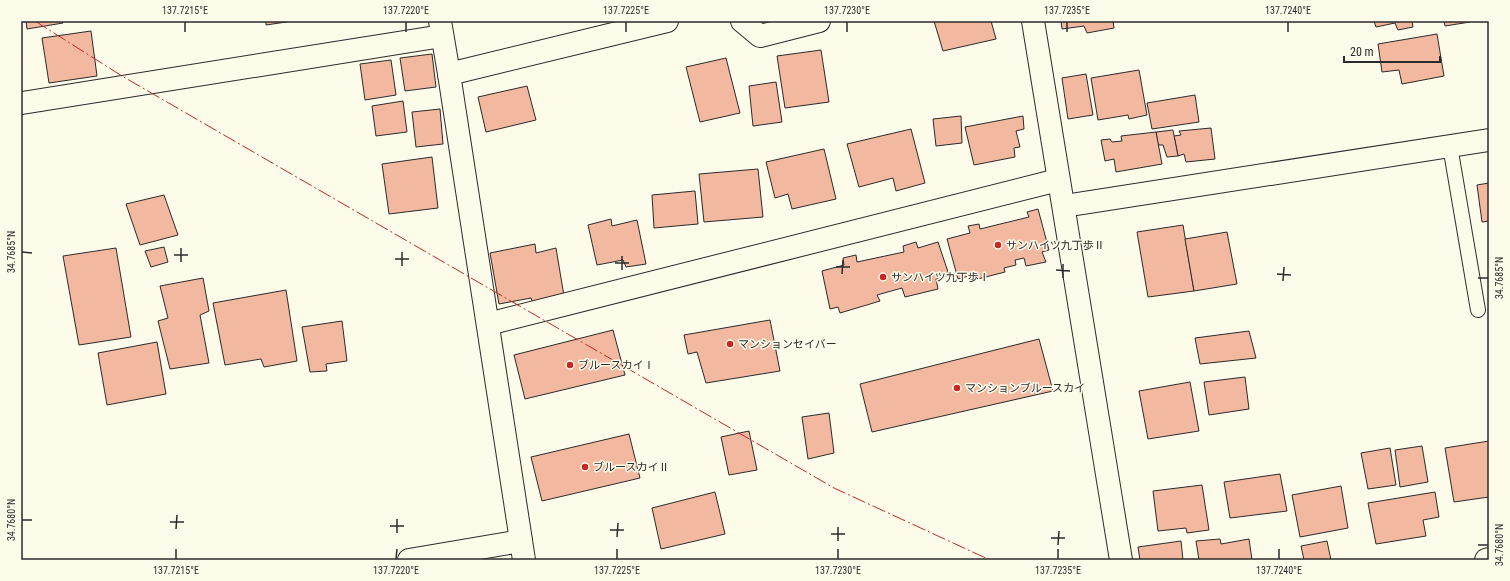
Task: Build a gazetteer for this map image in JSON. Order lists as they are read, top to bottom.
{
  "places": [
    "サンハイツ九丁歩Ⅱ",
    "サンハイツ九丁歩Ⅰ",
    "マンションセイバー",
    "ブルースカイⅠ",
    "マンションブルースカイ",
    "ブルースカイⅡ"
  ],
  "scale_bar": "20 m",
  "coordinates": [
    "137.7215°E",
    "137.7220°E",
    "137.7225°E",
    "137.7230°E",
    "137.7235°E",
    "137.7240°E",
    "34.7685°N",
    "34.7680°N"
  ]
}
